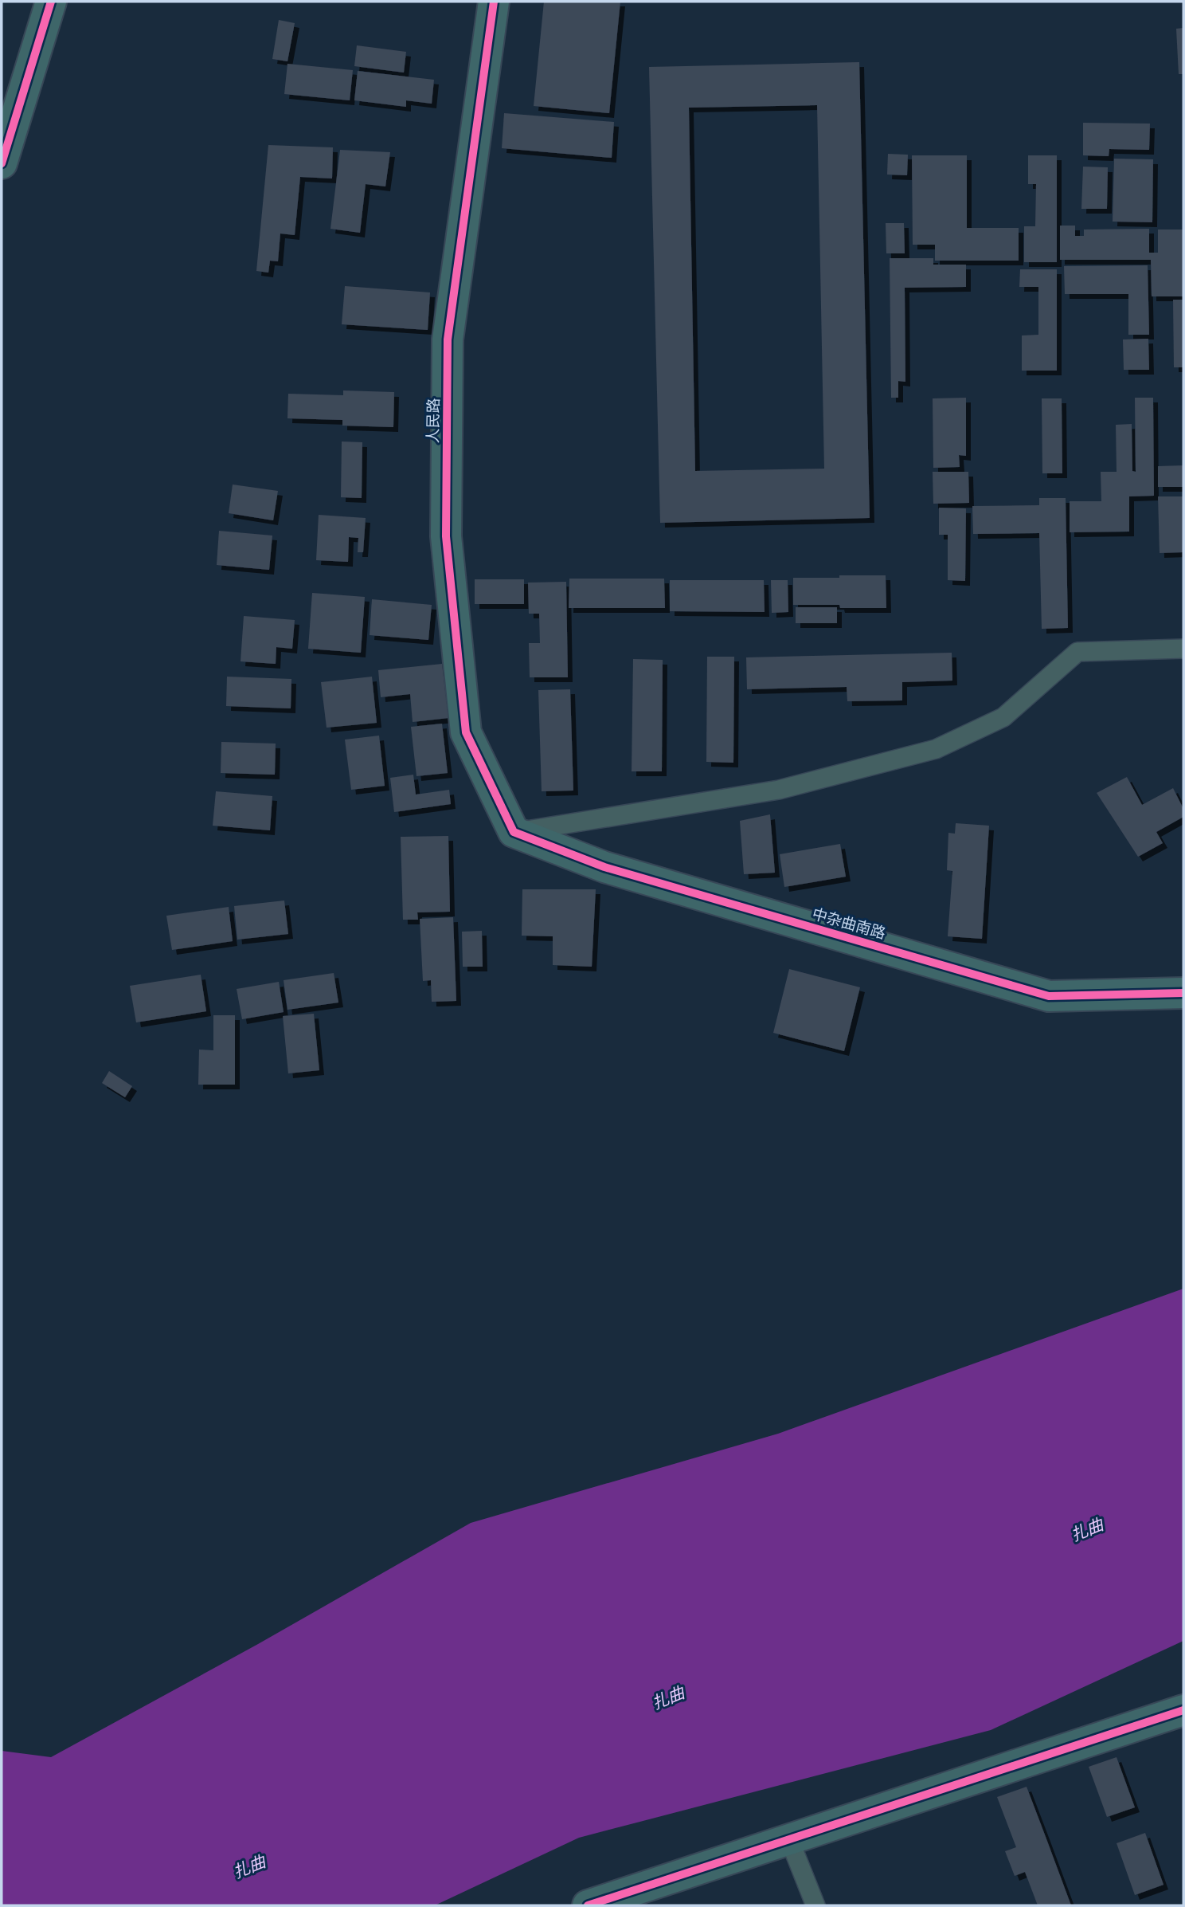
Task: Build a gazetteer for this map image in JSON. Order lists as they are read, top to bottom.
{
  "streets": {
    "street": ["人民路", "中杂曲南路"]
  },
  "crossings": [
    ["人民路", "中杂曲南路"]
  ],
  "water": ["扎曲"]
}
